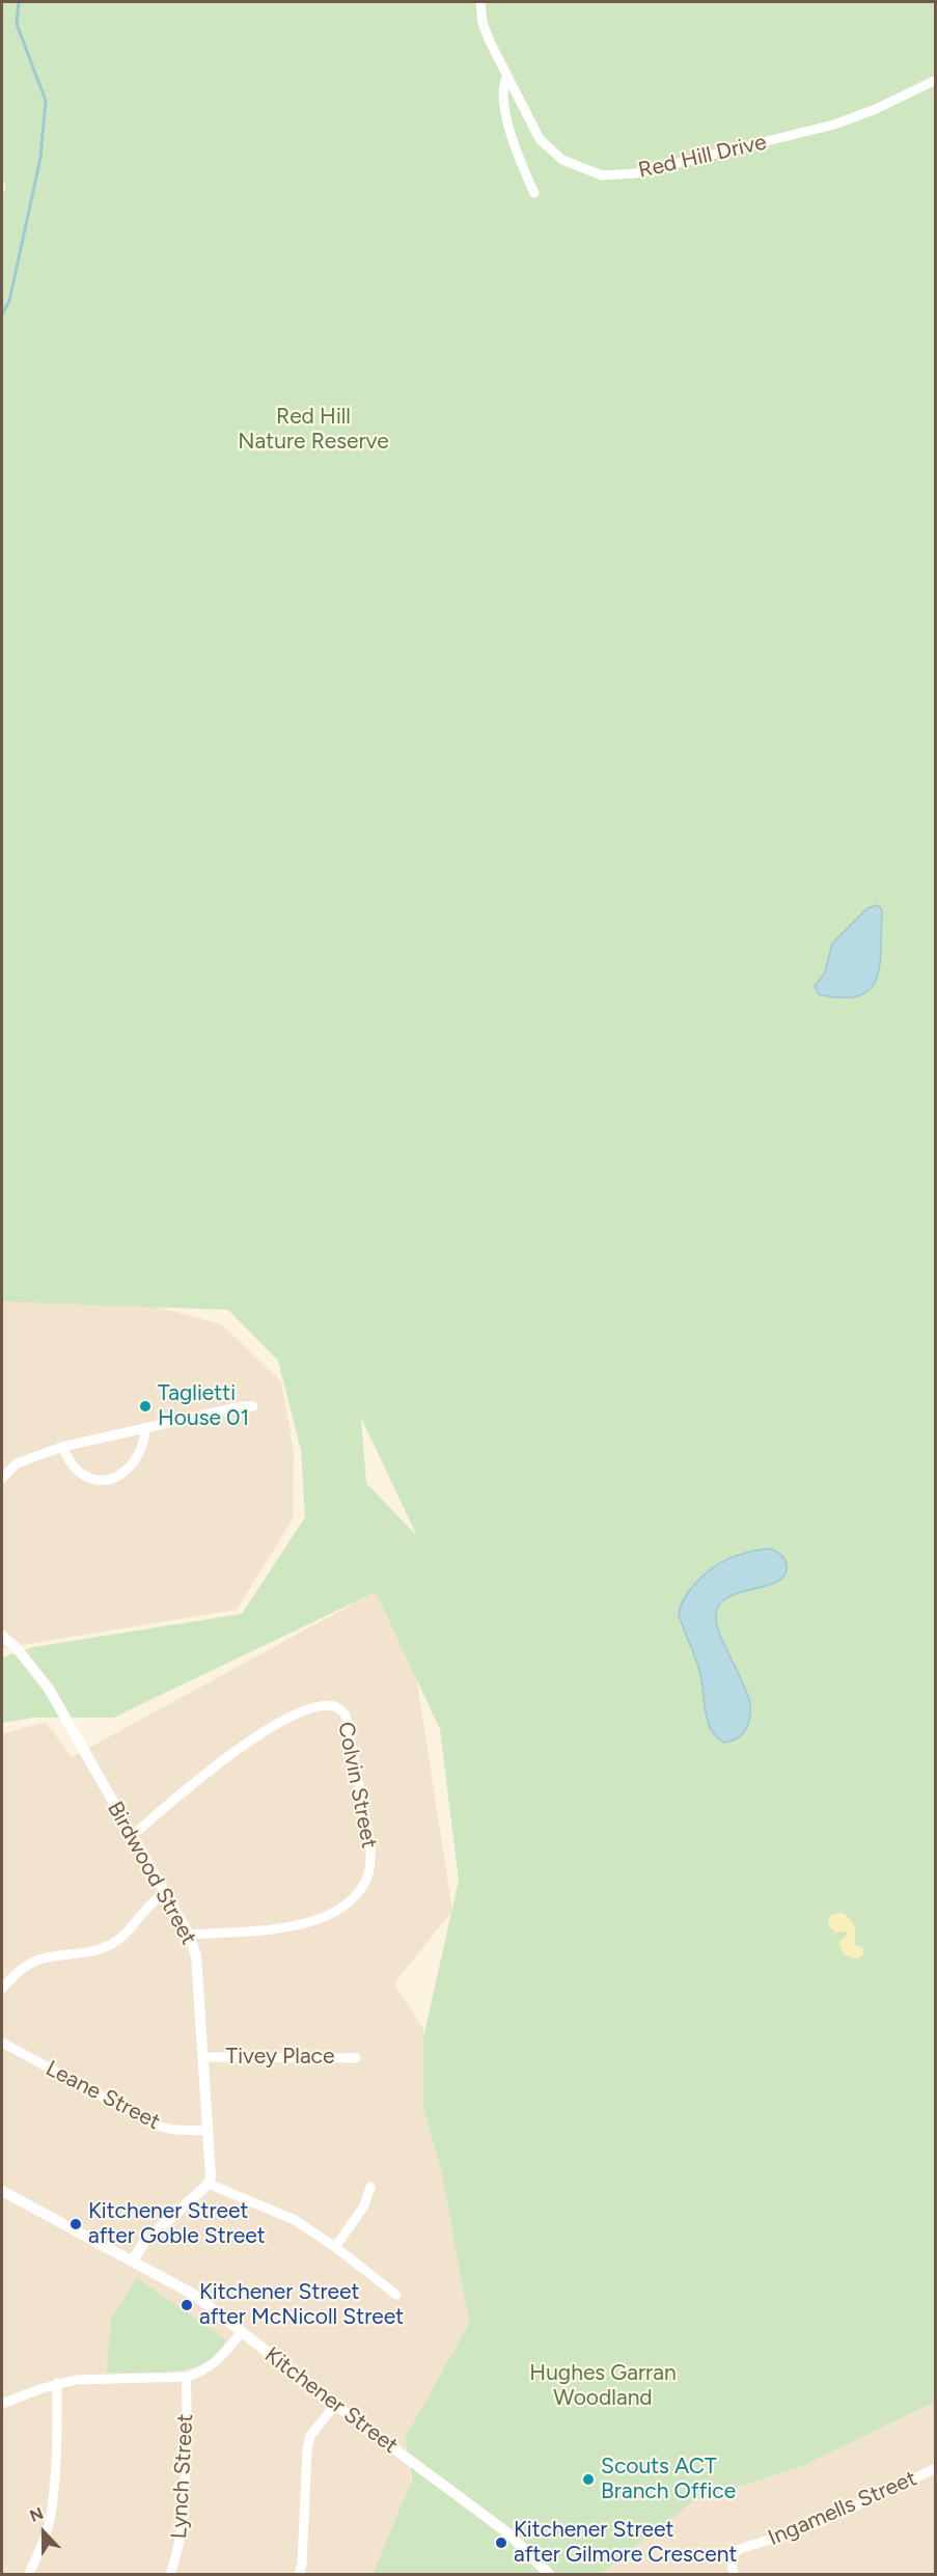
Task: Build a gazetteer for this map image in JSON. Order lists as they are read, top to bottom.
{
  "streets": {
    "street": [
      "Red Hill Drive",
      "Colvin Street",
      "Birdwood Street",
      "Tivey Place",
      "Leane Street",
      "Kitchener Street",
      "Lynch Street",
      "Ingamells Street"
    ]
  },
  "crossings": [
    ["Colvin Street", "Birdwood Street"],
    ["Birdwood Street", "Tivey Place"],
    ["Birdwood Street", "Leane Street"]
  ],
  "parks": ["Red Hill Nature Reserve", "Hughes Garran Woodland"],
  "places": [
    "Taglietti House 01",
    "Kitchener Street after Goble Street",
    "Kitchener Street after McNicoll Street",
    "Scouts ACT Branch Office",
    "Kitchener Street after Gilmore Crescent"
  ],
  "north": "top"
}
